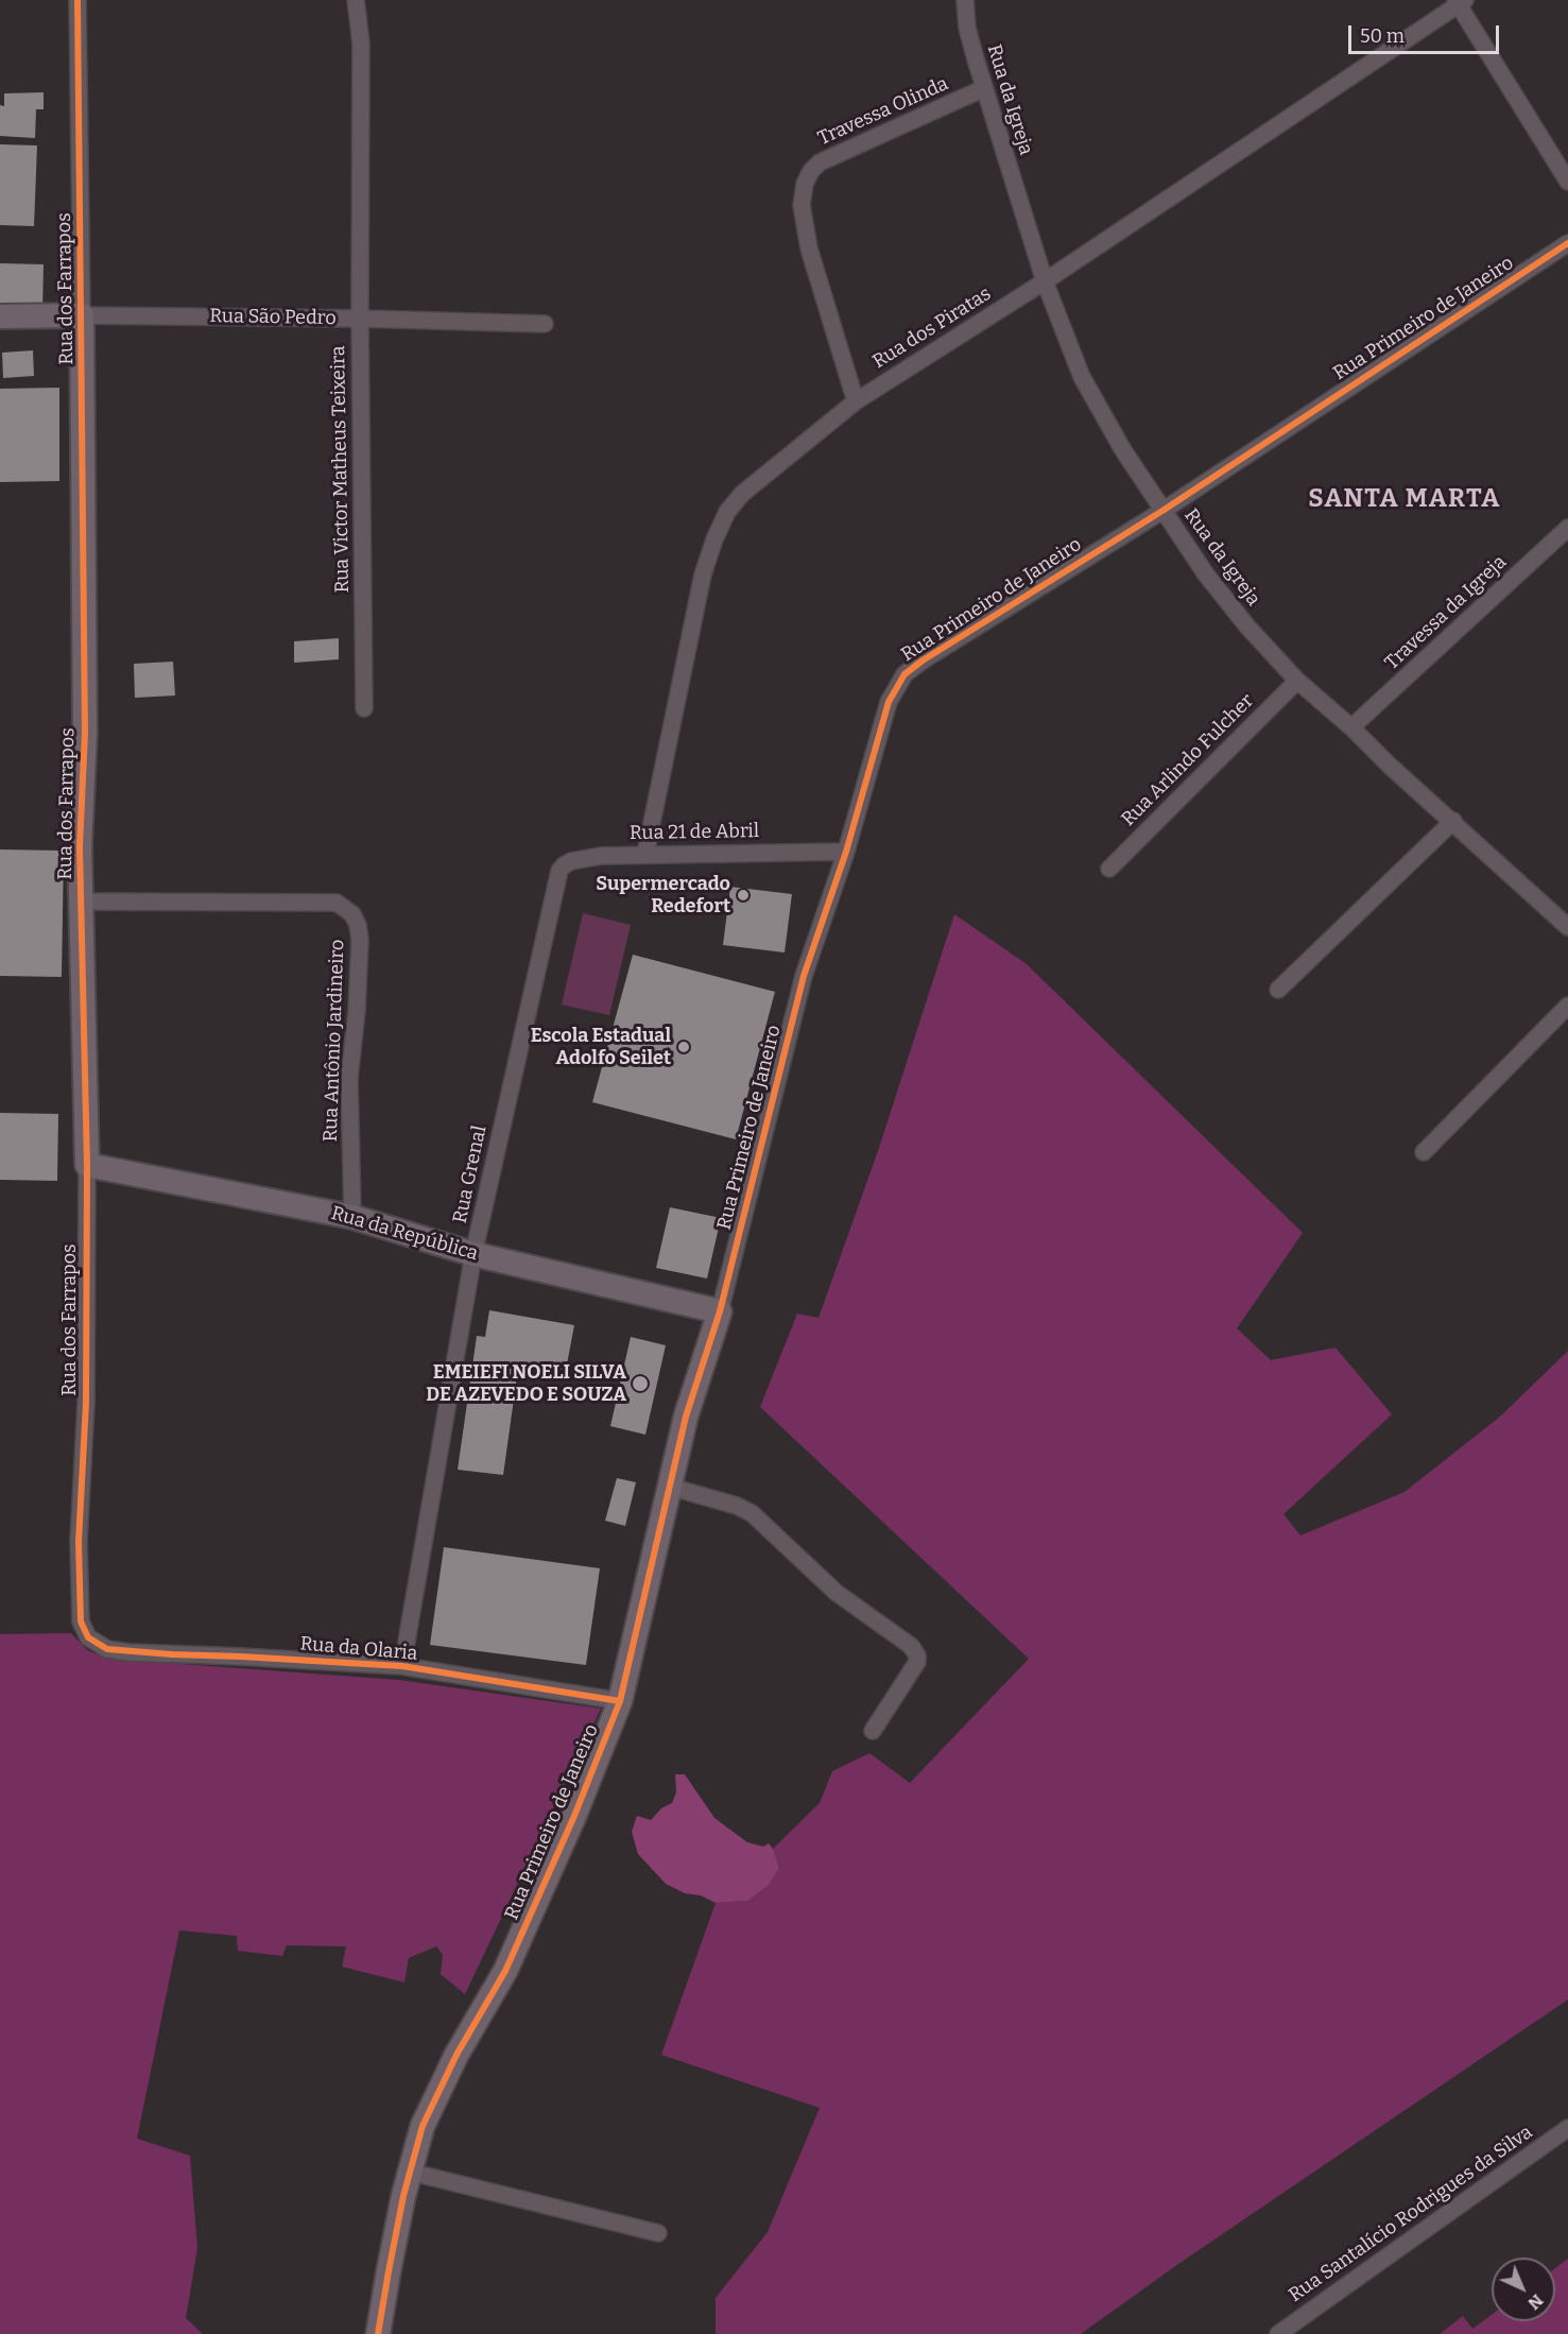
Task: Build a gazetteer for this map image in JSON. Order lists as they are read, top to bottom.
{
  "streets": {
    "street": [
      "Rua da Igreja",
      "Travessa Olinda",
      "Rua dos Farrapos",
      "Rua São Pedro",
      "Rua Primeiro de Janeiro",
      "Rua dos Piratas",
      "Rua Victor Matheus Teixeira",
      "Travessa da Igreja",
      "Rua Arlindo Fulcher",
      "Rua 21 de Abril",
      "Rua Antônio Jardineiro",
      "Rua Grenal",
      "Rua da República",
      "Rua da Olaria",
      "Rua Santalício Rodrigues da Silva"
    ]
  },
  "crossings": [
    ["Rua da Igreja", "Travessa Olinda"],
    ["Rua da Igreja", "Rua Primeiro de Janeiro"],
    ["Rua da Igreja", "Rua dos Piratas"],
    ["Rua da Igreja", "Travessa da Igreja"],
    ["Rua da Igreja", "Rua Arlindo Fulcher"],
    ["Travessa Olinda", "Rua dos Piratas"],
    ["Rua dos Farrapos", "Rua São Pedro"],
    ["Rua dos Farrapos", "Rua Antônio Jardineiro"],
    ["Rua dos Farrapos", "Rua da República"],
    ["Rua dos Farrapos", "Rua da Olaria"],
    ["Rua São Pedro", "Rua Victor Matheus Teixeira"],
    ["Rua Primeiro de Janeiro", "Rua 21 de Abril"],
    ["Rua Primeiro de Janeiro", "Rua da República"],
    ["Rua Primeiro de Janeiro", "Rua da Olaria"],
    ["Rua dos Piratas", "Rua 21 de Abril"],
    ["Rua 21 de Abril", "Rua Grenal"],
    ["Rua Antônio Jardineiro", "Rua da República"],
    ["Rua Grenal", "Rua da República"],
    ["Rua Grenal", "Rua da Olaria"]
  ],
  "districts": ["SANTA MARTA"],
  "places": ["Supermercado Redefort", "Escola Estadual Adolfo Seilet", "EMEIEFI NOELI SILVA DE AZEVEDO E SOUZA"],
  "scale_bar": "50 m",
  "north": "bottom right"
}
